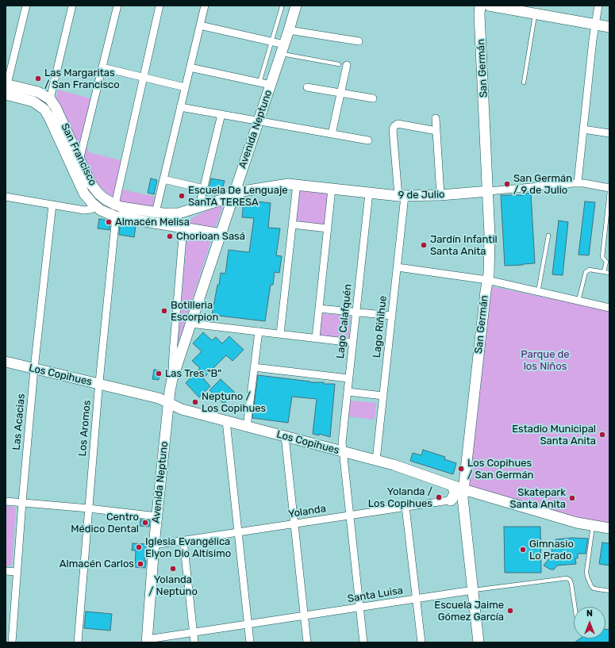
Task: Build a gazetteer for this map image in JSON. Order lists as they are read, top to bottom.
{
  "streets": {
    "street": [
      "San Germán",
      "Avenida Neptuno",
      "San Francisco",
      "9 de Julio",
      "Lago Calafquén",
      "Lago Riñihue",
      "Los Copihues",
      "Las Acacias",
      "Los Aromos",
      "Yolanda",
      "Santa Luisa"
    ]
  },
  "crossings": [
    ["San Germán", "9 de Julio"],
    ["San Germán", "Los Copihues"],
    ["San Germán", "Yolanda"],
    ["San Germán", "Santa Luisa"],
    ["Avenida Neptuno", "San Francisco"],
    ["Avenida Neptuno", "9 de Julio"],
    ["Avenida Neptuno", "Los Copihues"],
    ["Avenida Neptuno", "Yolanda"],
    ["Avenida Neptuno", "Santa Luisa"],
    ["San Francisco", "9 de Julio"],
    ["San Francisco", "Los Aromos"],
    ["9 de Julio", "Lago Calafquén"],
    ["9 de Julio", "Lago Riñihue"],
    ["Lago Calafquén", "Los Copihues"],
    ["Lago Calafquén", "Yolanda"],
    ["Lago Calafquén", "Santa Luisa"],
    ["Lago Riñihue", "Los Copihues"],
    ["Los Copihues", "Las Acacias"],
    ["Los Copihues", "Los Aromos"],
    ["Los Copihues", "Yolanda"]
  ],
  "parks": ["Parque de los Niños"],
  "places": [
    "Las Margaritas / San Francisco",
    "San Germán / 9 de Julio",
    "Escuela De Lenguaje SanTA TERESA",
    "Almacén Melisa",
    "Chorioan Sasá",
    "Jardín Infantil Santa Anita",
    "Botilleria Escorpion",
    "Las Tres \"B\"",
    "Neptuno / Los Copihues",
    "Estadio Municipal Santa Anita",
    "Los Copihues / San Germán",
    "Yolanda / Los Copihues",
    "Skatepark Santa Anita",
    "Centro Médico Dental",
    "Iglesia Evangélica Elyon Dio Altísimo",
    "Gimnasio Lo Prado",
    "Almacén Carlos",
    "Yolanda / Neptuno",
    "Escuela Jaime Gómez García"
  ],
  "north": "top"
}
